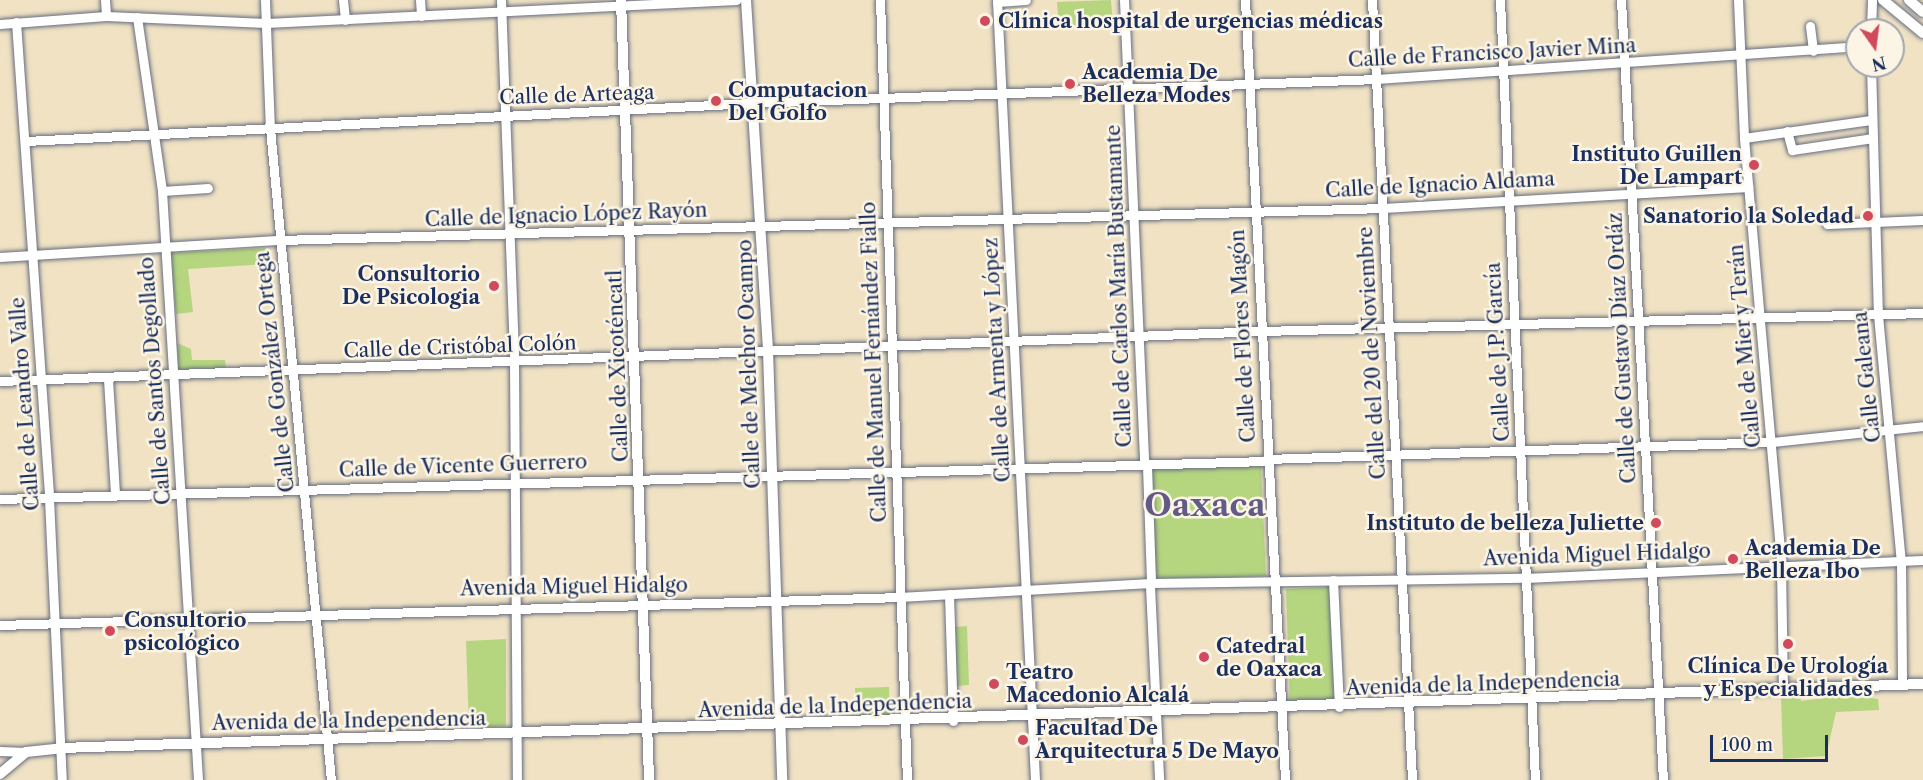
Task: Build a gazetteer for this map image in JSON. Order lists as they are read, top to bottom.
{
  "streets": {
    "main road": ["Calle de Melchor Ocampo", "Calle de Xicoténcatl", "Avenida de la Independencia"],
    "street": [
      "Calle de Francisco Javier Mina",
      "Calle de Arteaga",
      "Calle de Ignacio Aldama",
      "Calle de Ignacio López Rayón",
      "Calle de Carlos María Bustamante",
      "Calle de Flores Magón",
      "Calle de Mier y Terán",
      "Calle de Cristóbal Colón",
      "Calle de Gustavo Díaz Ordáz",
      "Calle de J.P. García",
      "Calle del 20 de Noviembre",
      "Calle de Armenta y López",
      "Calle de Manuel Fernández Fiallo",
      "Calle de González Ortega",
      "Calle Galeana",
      "Calle de Santos Degollado",
      "Calle de Leandro Valle",
      "Calle de Vicente Guerrero",
      "Avenida Miguel Hidalgo"
    ]
  },
  "crossings": [
    ["Calle de Francisco Javier Mina", "Calle de Arteaga"],
    ["Calle de Francisco Javier Mina", "Calle de Carlos María Bustamante"],
    ["Calle de Francisco Javier Mina", "Calle de Flores Magón"],
    ["Calle de Francisco Javier Mina", "Calle de Mier y Terán"],
    ["Calle de Francisco Javier Mina", "Calle de Gustavo Díaz Ordáz"],
    ["Calle de Francisco Javier Mina", "Calle de J.P. García"],
    ["Calle de Francisco Javier Mina", "Calle del 20 de Noviembre"],
    ["Calle de Arteaga", "Calle de Carlos María Bustamante"],
    ["Calle de Arteaga", "Calle de Armenta y López"],
    ["Calle de Arteaga", "Calle de Manuel Fernández Fiallo"],
    ["Calle de Arteaga", "Calle de Melchor Ocampo"],
    ["Calle de Arteaga", "Calle de Xicoténcatl"],
    ["Calle de Arteaga", "Calle de González Ortega"],
    ["Calle de Arteaga", "Calle de Santos Degollado"],
    ["Calle de Arteaga", "Calle de Leandro Valle"],
    ["Calle de Ignacio Aldama", "Calle de Ignacio López Rayón"],
    ["Calle de Ignacio Aldama", "Calle de Carlos María Bustamante"],
    ["Calle de Ignacio Aldama", "Calle de Flores Magón"],
    ["Calle de Ignacio Aldama", "Calle de Mier y Terán"],
    ["Calle de Ignacio Aldama", "Calle de Gustavo Díaz Ordáz"],
    ["Calle de Ignacio Aldama", "Calle de J.P. García"],
    ["Calle de Ignacio Aldama", "Calle del 20 de Noviembre"],
    ["Calle de Ignacio López Rayón", "Calle de Carlos María Bustamante"],
    ["Calle de Ignacio López Rayón", "Calle de Armenta y López"],
    ["Calle de Ignacio López Rayón", "Calle de Manuel Fernández Fiallo"],
    ["Calle de Ignacio López Rayón", "Calle de Melchor Ocampo"],
    ["Calle de Ignacio López Rayón", "Calle de Xicoténcatl"],
    ["Calle de Ignacio López Rayón", "Calle de González Ortega"],
    ["Calle de Ignacio López Rayón", "Calle de Santos Degollado"],
    ["Calle de Ignacio López Rayón", "Calle de Leandro Valle"],
    ["Calle de Carlos María Bustamante", "Calle de Cristóbal Colón"],
    ["Calle de Carlos María Bustamante", "Calle de Vicente Guerrero"],
    ["Calle de Carlos María Bustamante", "Avenida Miguel Hidalgo"],
    ["Calle de Carlos María Bustamante", "Avenida de la Independencia"],
    ["Calle de Flores Magón", "Calle de Cristóbal Colón"],
    ["Calle de Flores Magón", "Calle de Vicente Guerrero"],
    ["Calle de Flores Magón", "Avenida Miguel Hidalgo"],
    ["Calle de Flores Magón", "Avenida de la Independencia"],
    ["Calle de Mier y Terán", "Calle de Cristóbal Colón"],
    ["Calle de Mier y Terán", "Calle de Vicente Guerrero"],
    ["Calle de Mier y Terán", "Avenida Miguel Hidalgo"],
    ["Calle de Mier y Terán", "Avenida de la Independencia"],
    ["Calle de Cristóbal Colón", "Calle de Gustavo Díaz Ordáz"],
    ["Calle de Cristóbal Colón", "Calle de J.P. García"],
    ["Calle de Cristóbal Colón", "Calle del 20 de Noviembre"],
    ["Calle de Cristóbal Colón", "Calle de Armenta y López"],
    ["Calle de Cristóbal Colón", "Calle de Manuel Fernández Fiallo"],
    ["Calle de Cristóbal Colón", "Calle de Melchor Ocampo"],
    ["Calle de Cristóbal Colón", "Calle de Xicoténcatl"],
    ["Calle de Cristóbal Colón", "Calle de González Ortega"],
    ["Calle de Cristóbal Colón", "Calle Galeana"],
    ["Calle de Cristóbal Colón", "Calle de Santos Degollado"],
    ["Calle de Cristóbal Colón", "Calle de Leandro Valle"],
    ["Calle de Gustavo Díaz Ordáz", "Calle de Vicente Guerrero"],
    ["Calle de Gustavo Díaz Ordáz", "Avenida Miguel Hidalgo"],
    ["Calle de Gustavo Díaz Ordáz", "Avenida de la Independencia"],
    ["Calle de J.P. García", "Calle de Vicente Guerrero"],
    ["Calle de J.P. García", "Avenida Miguel Hidalgo"],
    ["Calle de J.P. García", "Avenida de la Independencia"],
    ["Calle del 20 de Noviembre", "Calle de Vicente Guerrero"],
    ["Calle del 20 de Noviembre", "Avenida Miguel Hidalgo"],
    ["Calle del 20 de Noviembre", "Avenida de la Independencia"],
    ["Calle de Armenta y López", "Calle de Vicente Guerrero"],
    ["Calle de Armenta y López", "Avenida Miguel Hidalgo"],
    ["Calle de Armenta y López", "Avenida de la Independencia"],
    ["Calle de Manuel Fernández Fiallo", "Calle de Vicente Guerrero"],
    ["Calle de Manuel Fernández Fiallo", "Avenida Miguel Hidalgo"],
    ["Calle de Manuel Fernández Fiallo", "Avenida de la Independencia"],
    ["Calle de Melchor Ocampo", "Calle de Vicente Guerrero"],
    ["Calle de Melchor Ocampo", "Avenida Miguel Hidalgo"],
    ["Calle de Melchor Ocampo", "Avenida de la Independencia"],
    ["Calle de Xicoténcatl", "Calle de Vicente Guerrero"],
    ["Calle de Xicoténcatl", "Avenida Miguel Hidalgo"],
    ["Calle de Xicoténcatl", "Avenida de la Independencia"],
    ["Calle de González Ortega", "Calle de Vicente Guerrero"],
    ["Calle de González Ortega", "Avenida Miguel Hidalgo"],
    ["Calle de González Ortega", "Avenida de la Independencia"],
    ["Calle Galeana", "Calle de Vicente Guerrero"],
    ["Calle Galeana", "Avenida Miguel Hidalgo"],
    ["Calle Galeana", "Avenida de la Independencia"],
    ["Calle de Santos Degollado", "Calle de Vicente Guerrero"],
    ["Calle de Santos Degollado", "Avenida Miguel Hidalgo"],
    ["Calle de Santos Degollado", "Avenida de la Independencia"],
    ["Calle de Leandro Valle", "Calle de Vicente Guerrero"],
    ["Calle de Leandro Valle", "Avenida Miguel Hidalgo"],
    ["Calle de Leandro Valle", "Avenida de la Independencia"]
  ],
  "districts": ["Oaxaca"],
  "places": [
    "Clínica hospital de urgencias médicas",
    "Academia De Belleza Modes",
    "Computacion Del Golfo",
    "Instituto Guillen De Lampart",
    "Sanatorio la Soledad",
    "Consultorio De Psicologia",
    "Instituto de belleza Juliette",
    "Academia De Belleza Ibo",
    "Consultorio psicológico",
    "Clínica De Urología y Especialidades",
    "Catedral de Oaxaca",
    "Teatro Macedonio Alcalá",
    "Facultad De Arquitectura 5 De Mayo"
  ],
  "scale_bar": "100 m",
  "north": "bottom"
}
